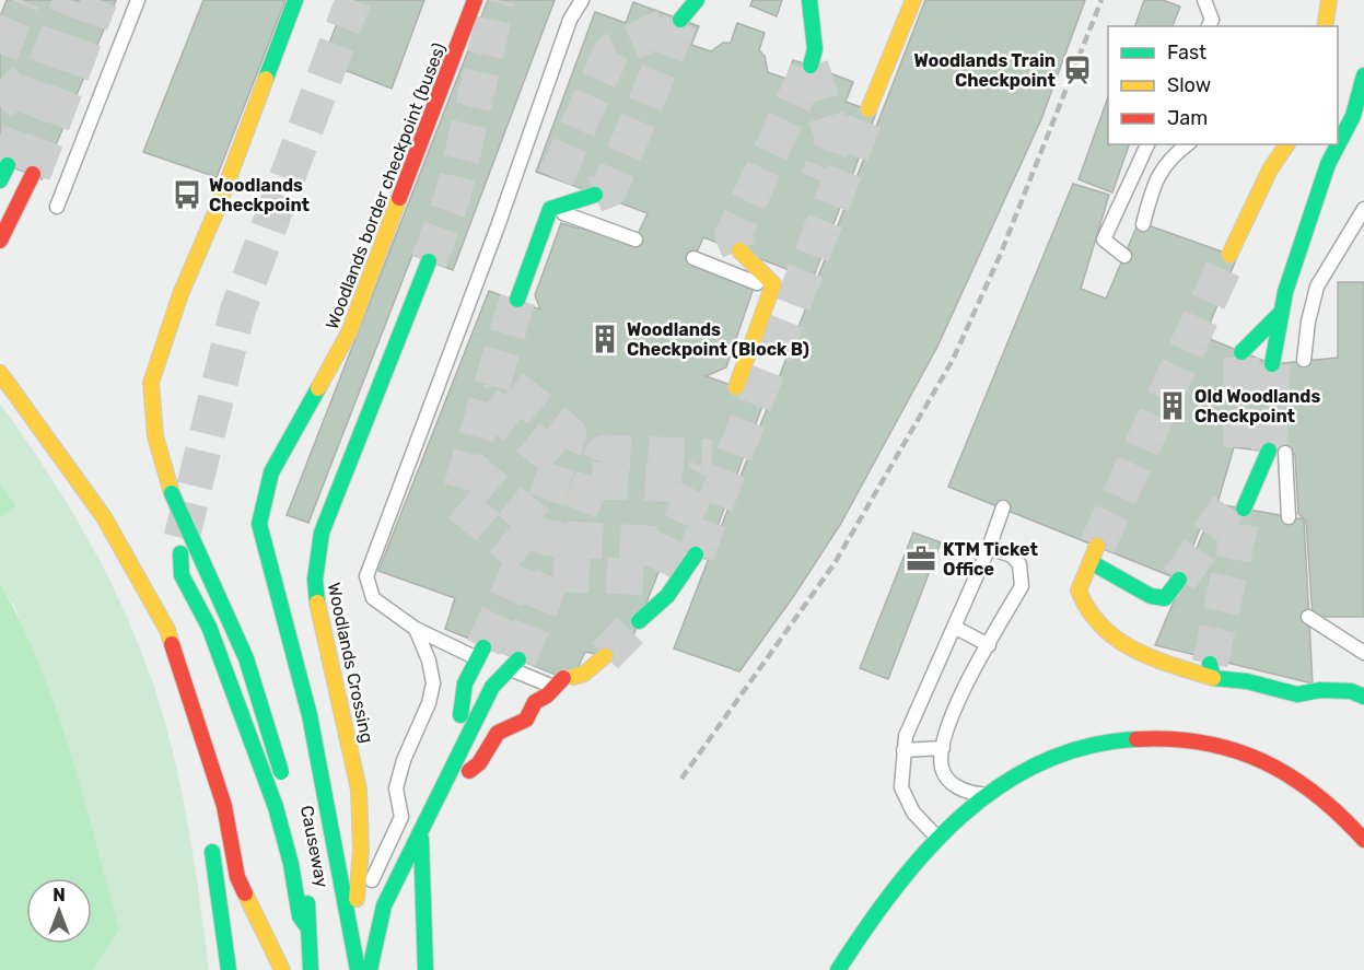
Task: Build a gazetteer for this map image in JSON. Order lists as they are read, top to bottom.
{
  "streets": {
    "main road": ["Woodlands border checkpoint (buses)", "Woodlands Crossing", "Causeway"]
  },
  "crossings": [
    ["Woodlands border checkpoint (buses)", "Woodlands Crossing"]
  ],
  "places": {
    "station": ["Woodlands Train Checkpoint"],
    "bus stop": ["Woodlands Checkpoint"],
    "building": ["Woodlands Checkpoint (Block B)", "Old Woodlands Checkpoint"],
    "office": ["KTM Ticket Office"]
  },
  "legend": ["Fast", "Slow", "Jam"],
  "north": "top"
}
